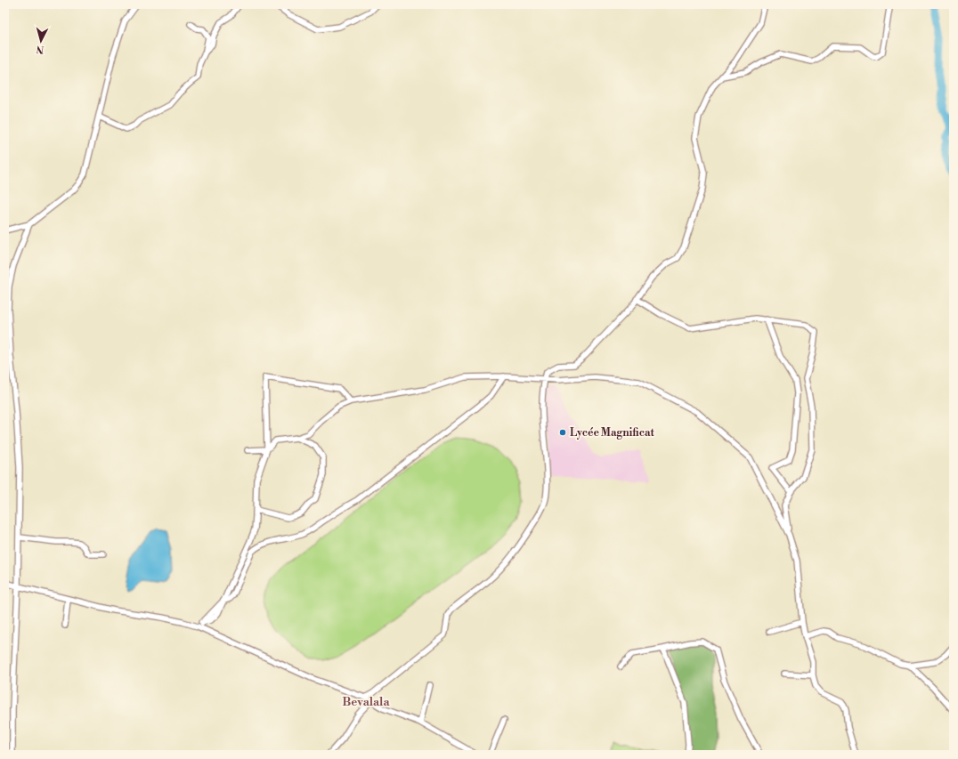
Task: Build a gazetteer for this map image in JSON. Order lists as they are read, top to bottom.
{
  "districts": ["Bevalala"],
  "places": ["Lycée Magnificat"],
  "north": "bottom"
}
